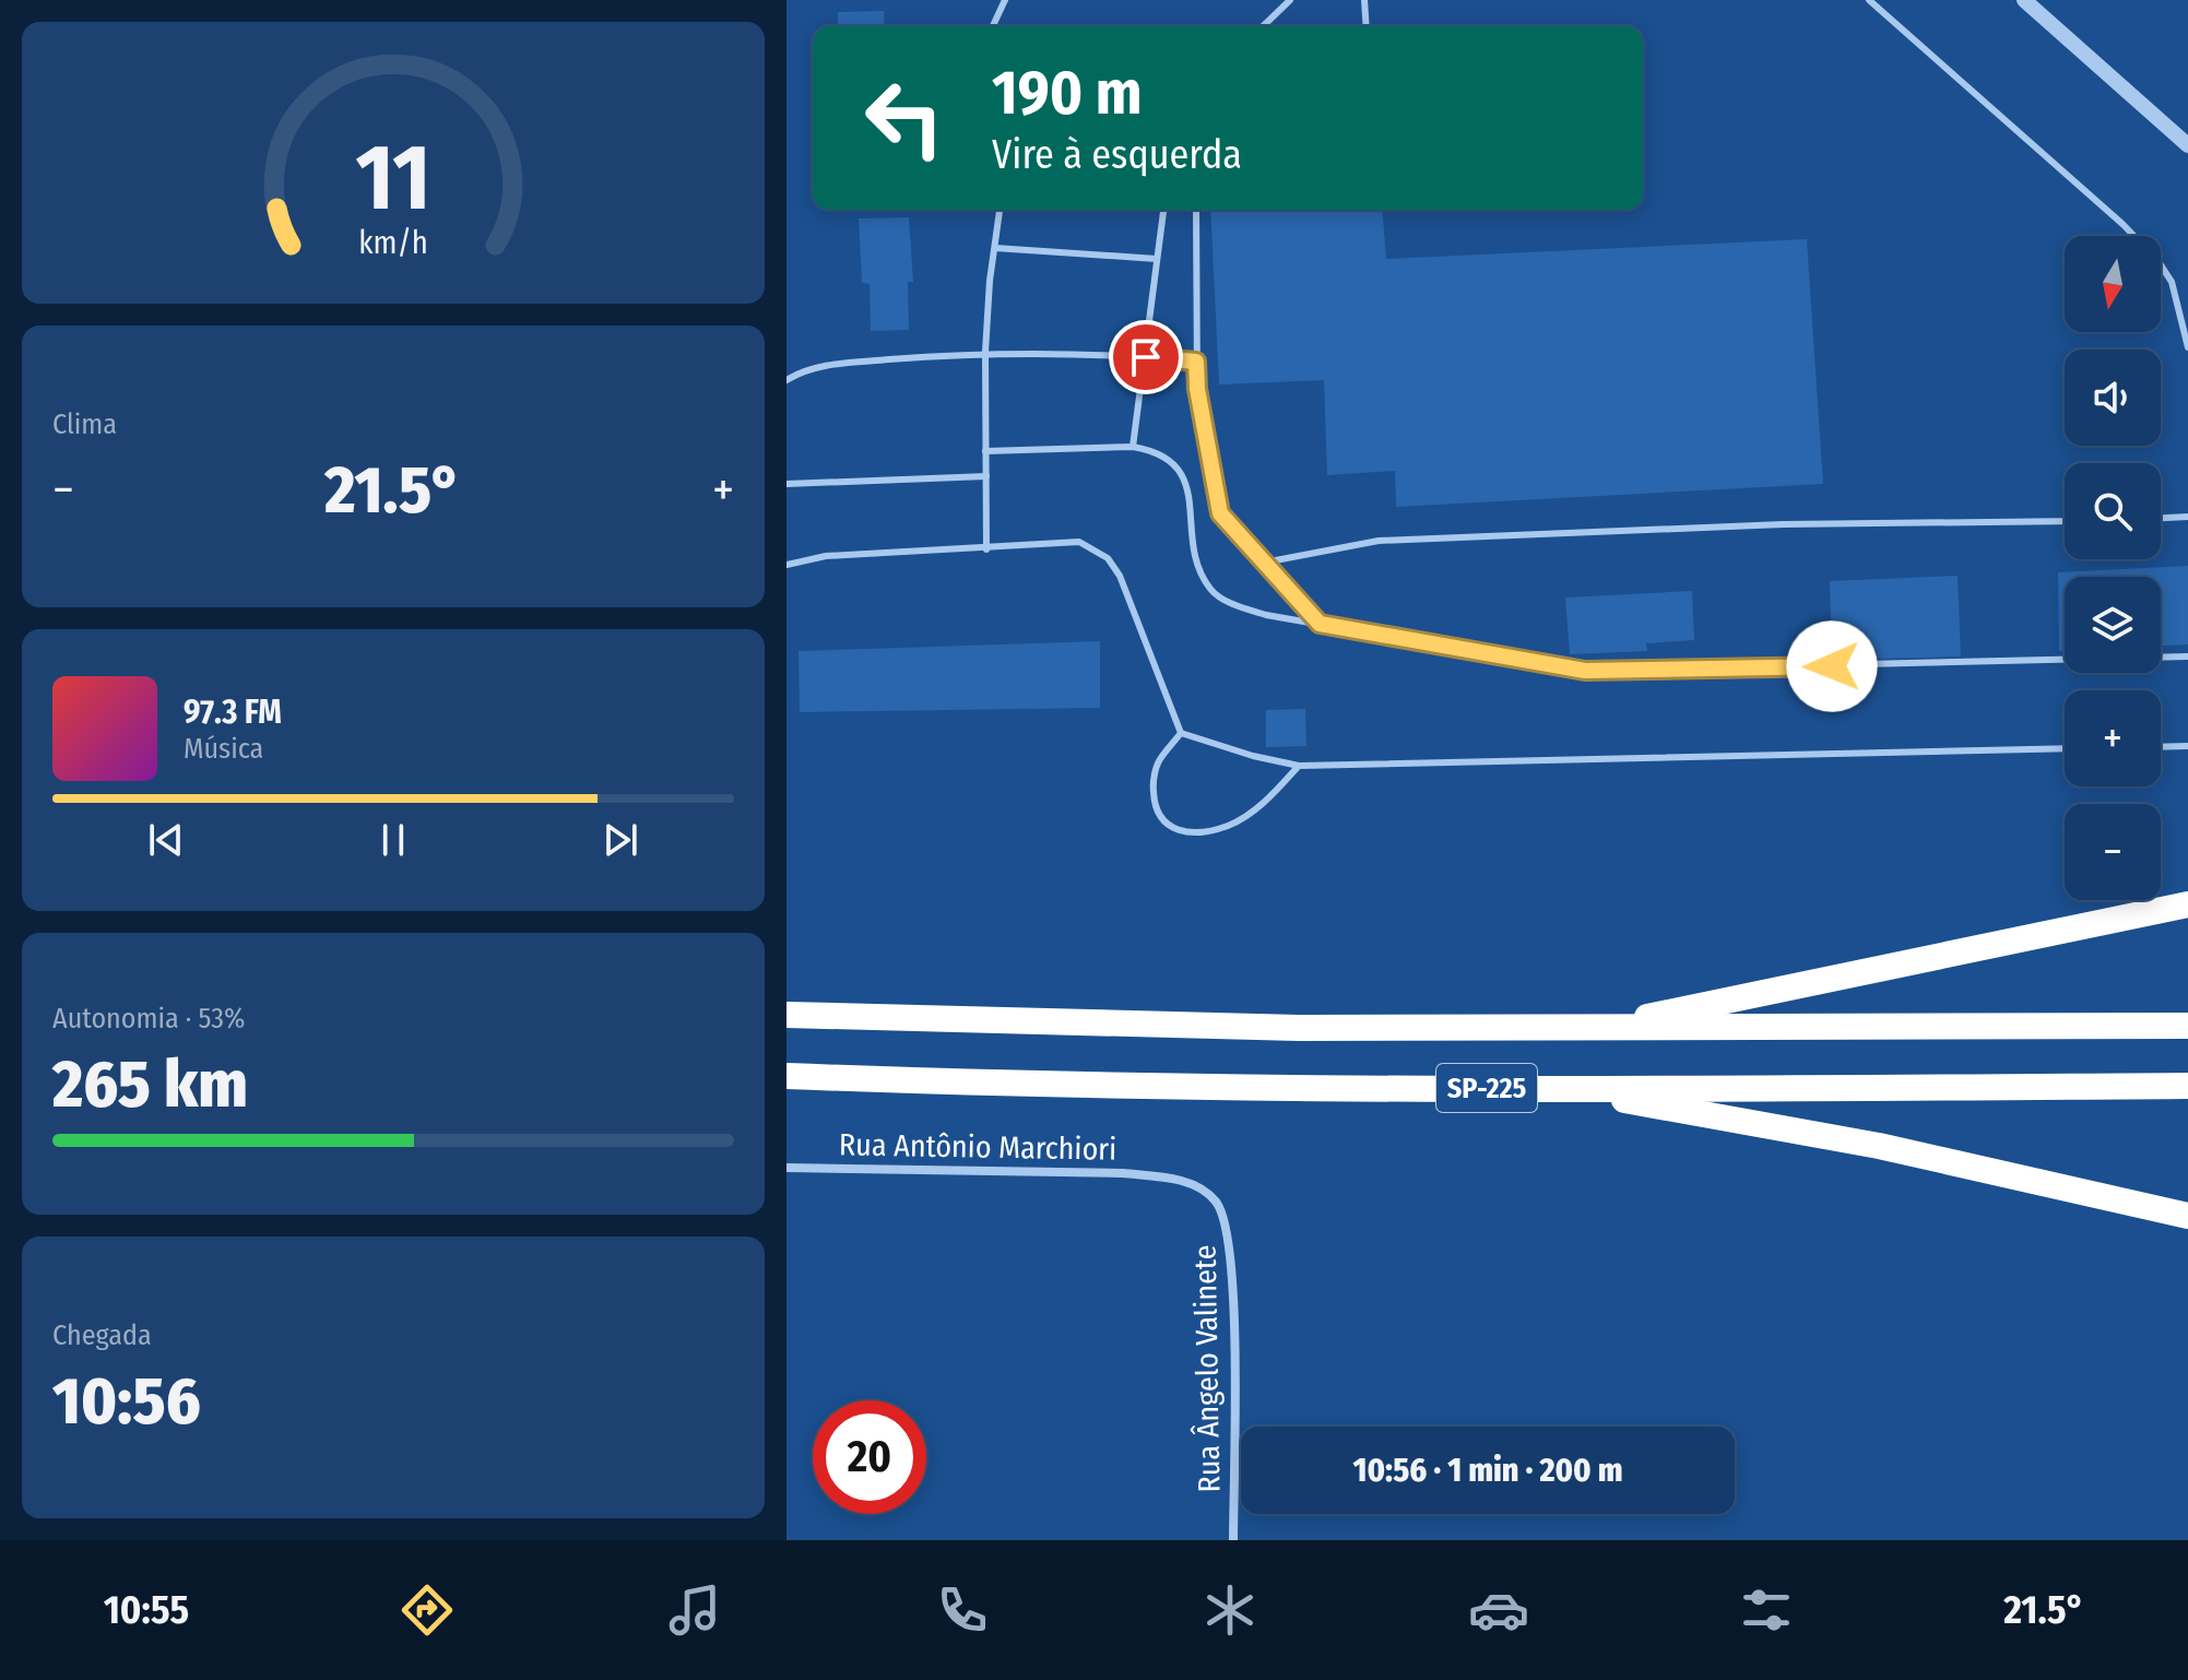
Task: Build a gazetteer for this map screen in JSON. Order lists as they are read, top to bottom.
{
  "streets": {
    "highway": ["SP-225"],
    "street": ["Rua Antônio Marchiori", "Rua Ângelo Valinete"]
  },
  "crossings": [
    ["Rua Antônio Marchiori", "Rua Ângelo Valinete"]
  ],
  "north": "bottom",
  "page": {
    "turn": ["190 m", "Vire à esquerda"],
    "map_buttons": ["+", "−"],
    "tile": [
      "Clima",
      ["Autonomia · 53%", "265 km"],
      ["Chegada", "10:56"]
    ],
    "heat": ["−", "21.5°", "+"],
    "song": ["97.3 FM", "Música"],
    "limit": "20",
    "trip": "10:56 · 1 min · 200 m",
    "tabs": ["10:55", "21.5°"],
    "gauge": ["11", "km/h"]
  }
}
